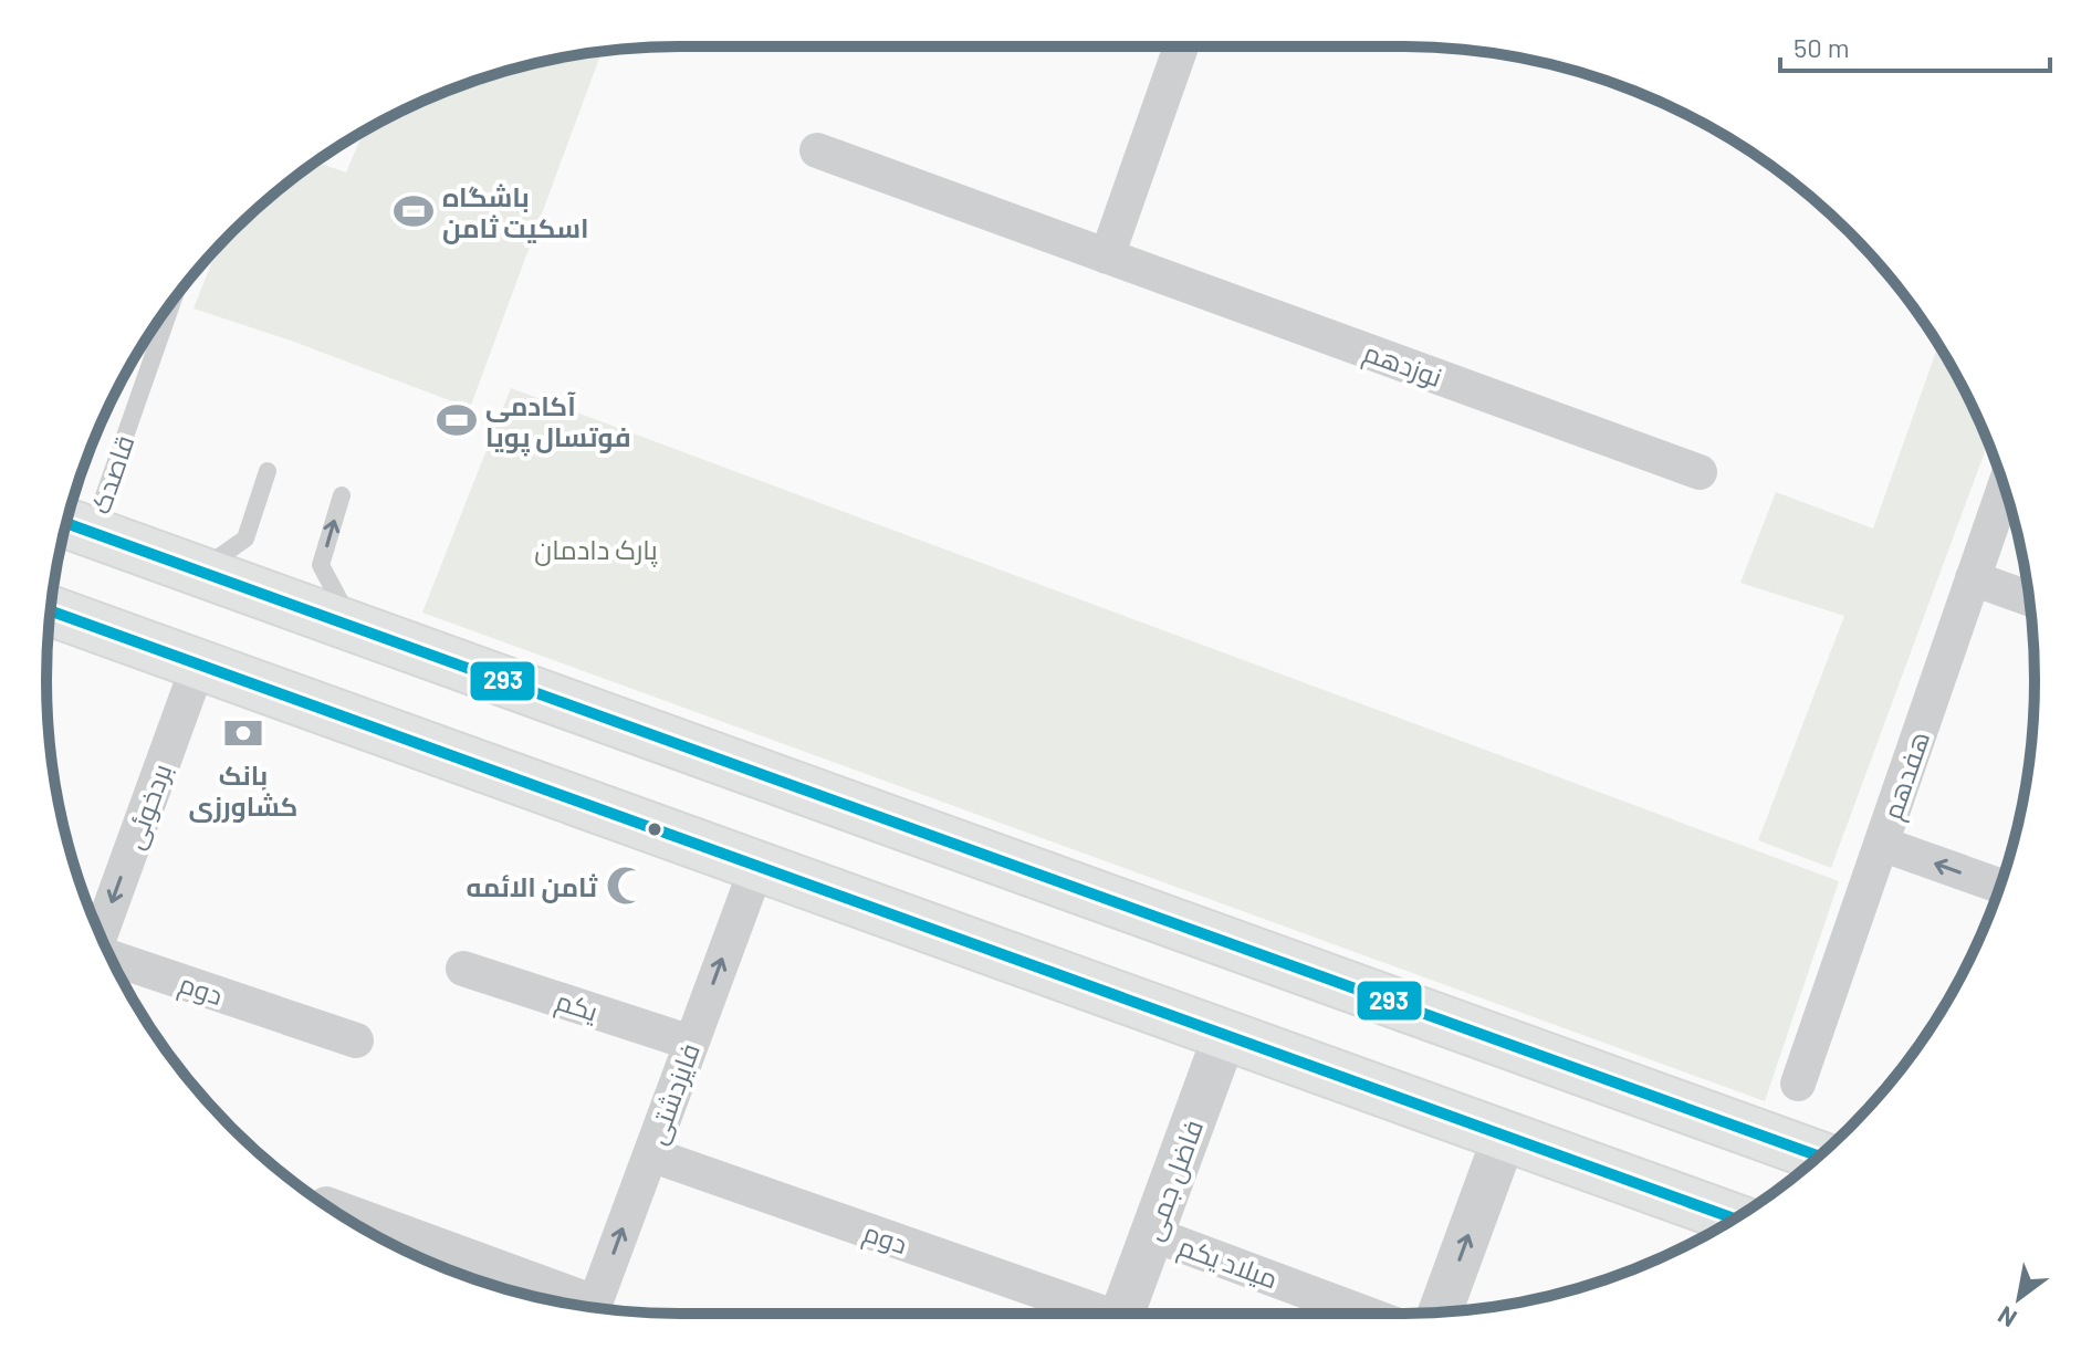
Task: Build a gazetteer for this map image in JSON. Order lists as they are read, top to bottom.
{
  "streets": {
    "street": [
      "نوزدهم",
      "هفدهم",
      "بردخوئی",
      "دوم",
      "یکم",
      "فایزدشتی",
      "فاضل جمی",
      "میلاد یکم"
    ],
    "lane": ["قاصدک"]
  },
  "crossings": [
    ["دوم", "فایزدشتی"],
    ["یکم", "فایزدشتی"],
    ["فاضل جمی", "میلاد یکم"]
  ],
  "one_way": ["بردخوئی", "فایزدشتی"],
  "parks": ["پارک دادمان"],
  "places": {
    "sports": ["باشگاه اسکیت ثامن", "آکادمی فوتسال پویا"],
    "bank": ["بانک کشاورزی"],
    "mosque": ["ثامن الائمه"]
  },
  "lines": ["transit line 293"],
  "scale_bar": "50 m",
  "north": "bottom left"
}
